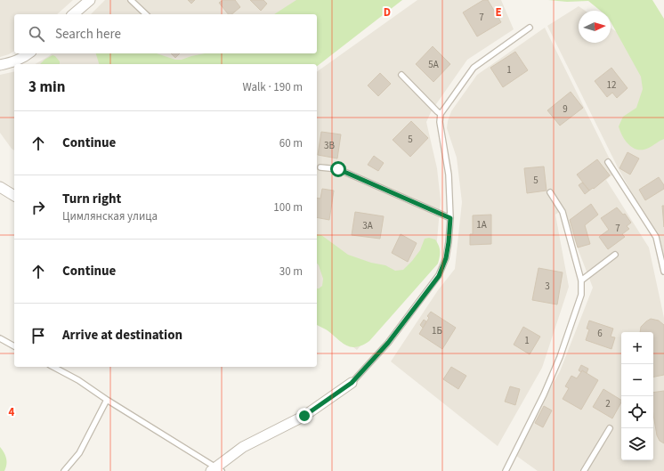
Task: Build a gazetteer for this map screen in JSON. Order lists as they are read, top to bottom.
{
  "house_numbers": [
    "7",
    "5А",
    "1",
    "12",
    "9",
    "5",
    "3В",
    "5",
    "1А",
    "3А",
    "7",
    "3",
    "1Б",
    "6",
    "1",
    "2"
  ],
  "north": "right",
  "page": {
    "search": "Search here",
    "heading": ["3 min", "Walk · 190 m"],
    "list": [
      ["Continue", "60 m"],
      ["Turn right", "Цимлянская улица", "100 m"],
      ["Continue", "30 m"],
      "Arrive at destination"
    ],
    "map_buttons": ["+", "−"]
  },
  "grid": {
    "columns": ["D", "E"],
    "rows": ["4"]
  }
}
